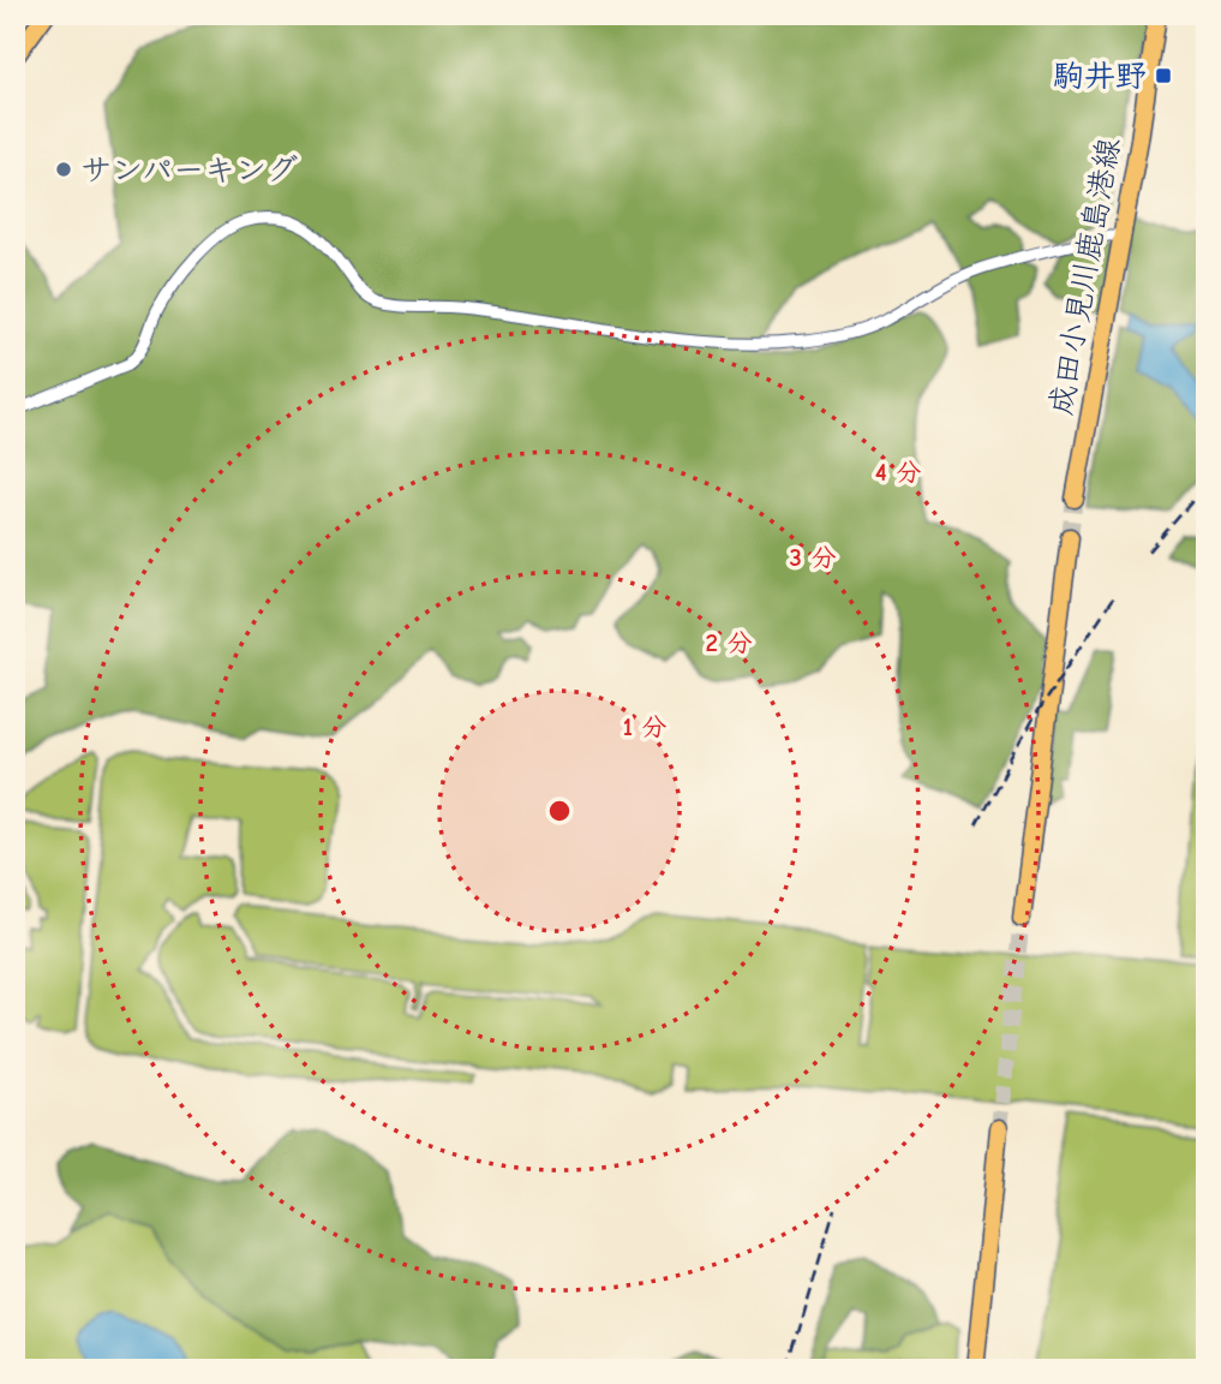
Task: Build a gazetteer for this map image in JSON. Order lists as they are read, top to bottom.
{
  "streets": {
    "main road": ["成田小見川鹿島港線"]
  },
  "places": {
    "transit": ["駒井野"],
    "other": ["サンパーキング"]
  },
  "rings": [
    "4 分",
    "3 分",
    "2 分",
    "1 分"
  ]
}
